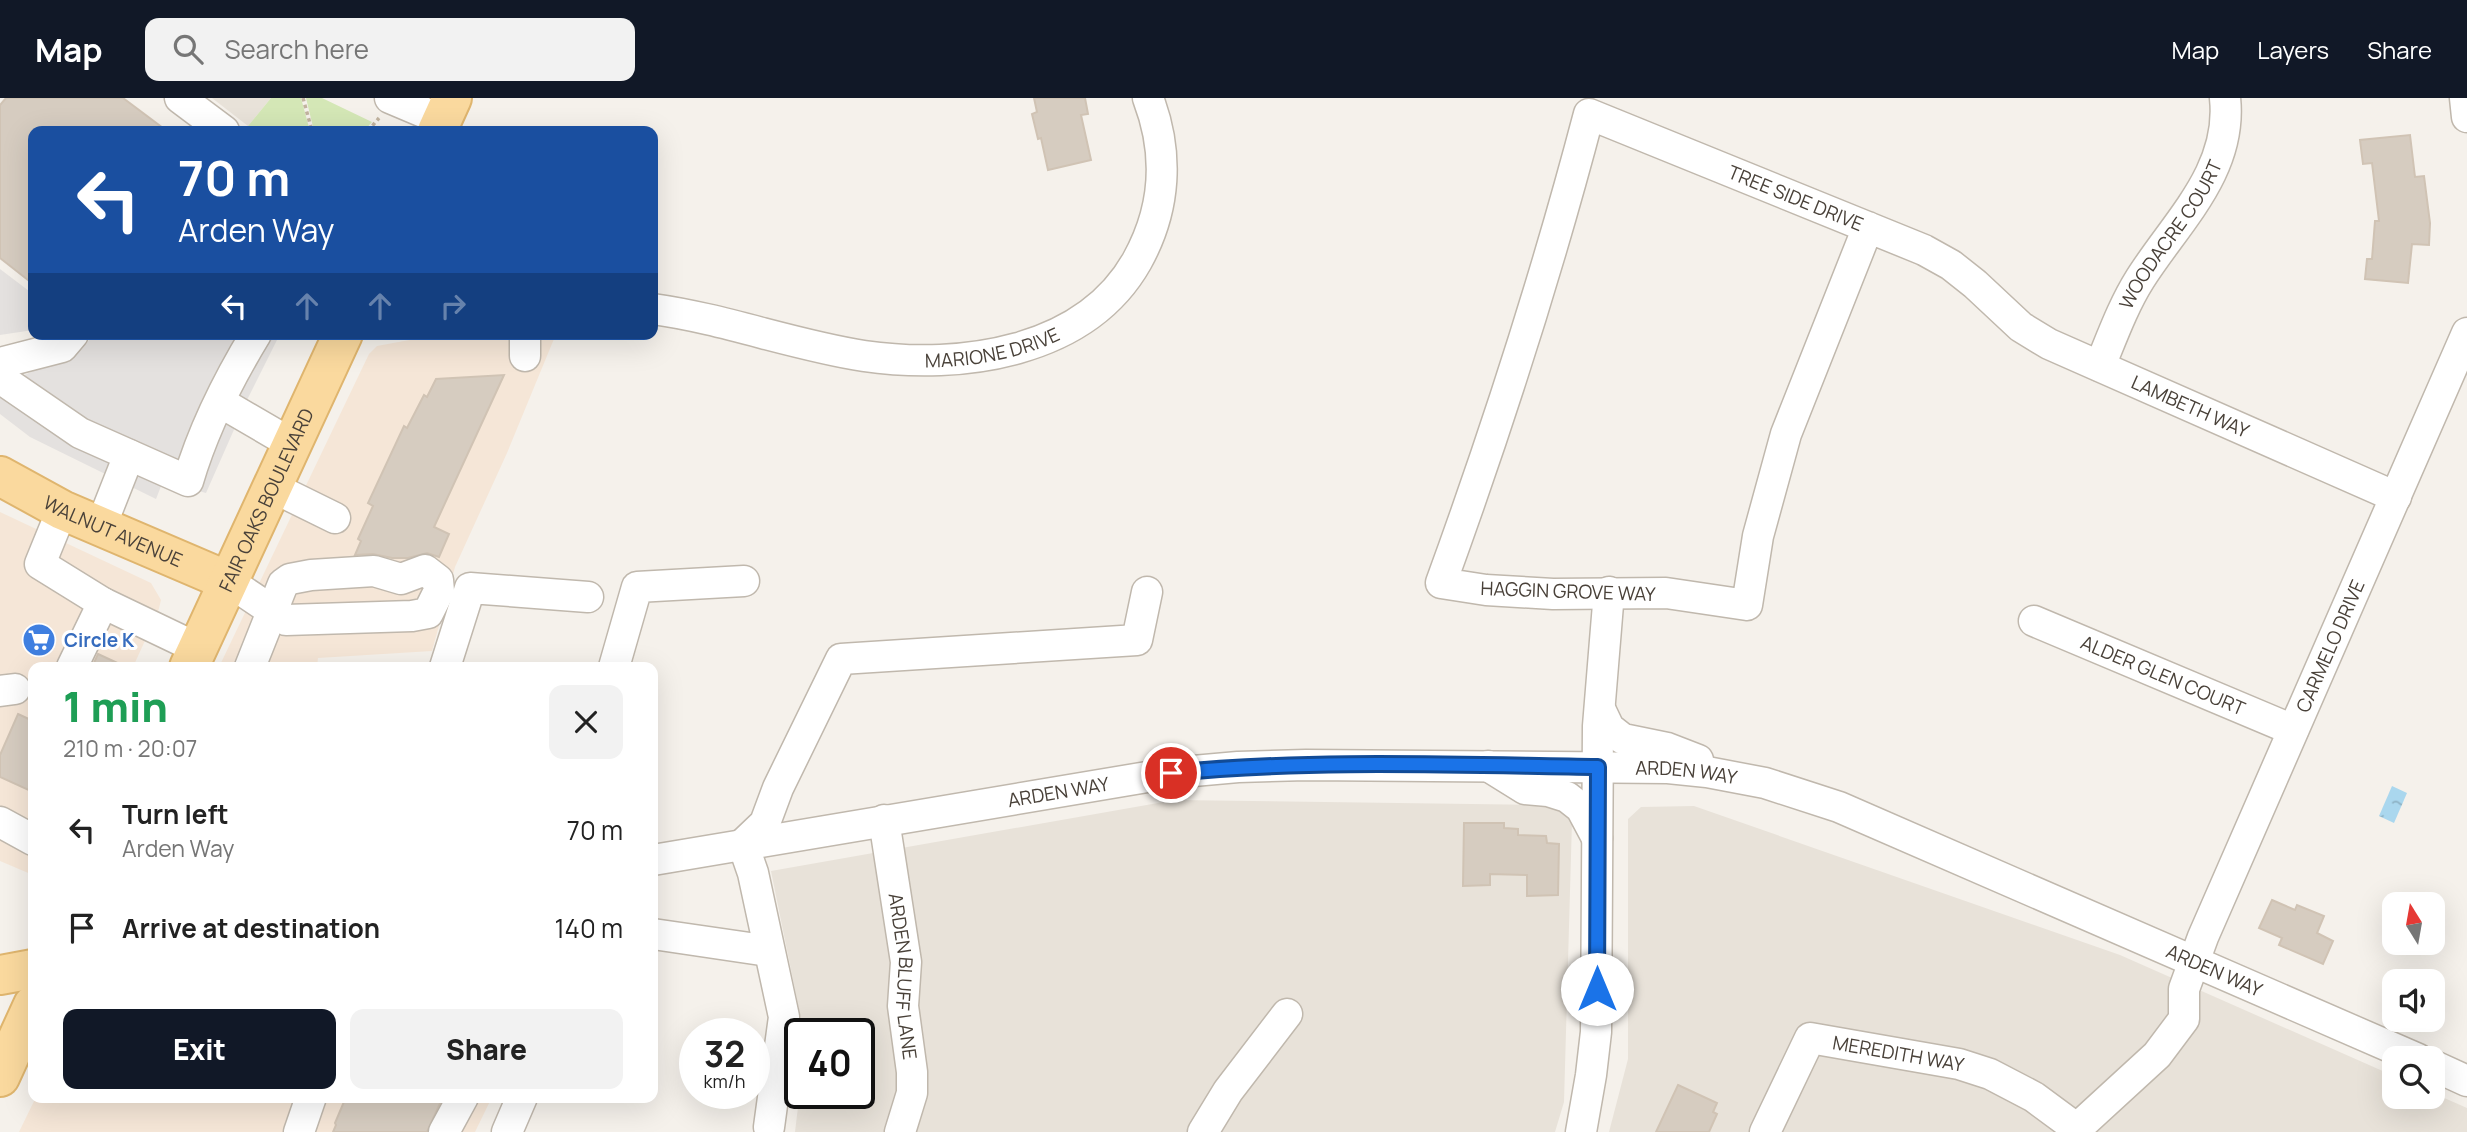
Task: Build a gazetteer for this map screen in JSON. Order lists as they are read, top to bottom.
{
  "streets": {
    "main road": ["FAIR OAKS BOULEVARD", "WALNUT AVENUE"],
    "street": [
      "TREE SIDE DRIVE",
      "WOODACRE COURT",
      "MARIONE DRIVE",
      "LAMBETH WAY",
      "HAGGIN GROVE WAY",
      "CARMELO DRIVE",
      "ALDER GLEN COURT",
      "ARDEN WAY",
      "ARDEN BLUFF LANE",
      "MEREDITH WAY"
    ]
  },
  "crossings": [
    ["TREE SIDE DRIVE", "LAMBETH WAY"],
    ["TREE SIDE DRIVE", "HAGGIN GROVE WAY"],
    ["WOODACRE COURT", "LAMBETH WAY"],
    ["LAMBETH WAY", "CARMELO DRIVE"],
    ["FAIR OAKS BOULEVARD", "WALNUT AVENUE"],
    ["CARMELO DRIVE", "ALDER GLEN COURT"],
    ["CARMELO DRIVE", "ARDEN WAY"],
    ["CARMELO DRIVE", "MEREDITH WAY"],
    ["ARDEN WAY", "ARDEN BLUFF LANE"]
  ],
  "places": {
    "supermarket": ["Circle K"]
  },
  "north": "top",
  "page": {
    "header": "Map",
    "search": "Search here",
    "nav": ["Map", "Layers", "Share"],
    "turn": ["70 m", "Arden Way"],
    "heading": ["1 min", "210 m · 20:07"],
    "list": [
      {
        "name": "Turn left",
        "note": "Arden Way",
        "value": "70 m"
      },
      {
        "name": "Arrive at destination",
        "value": "140 m"
      }
    ],
    "buttons": ["Exit", "Share"],
    "speed": "32 km/h",
    "limit": "40"
  }
}
